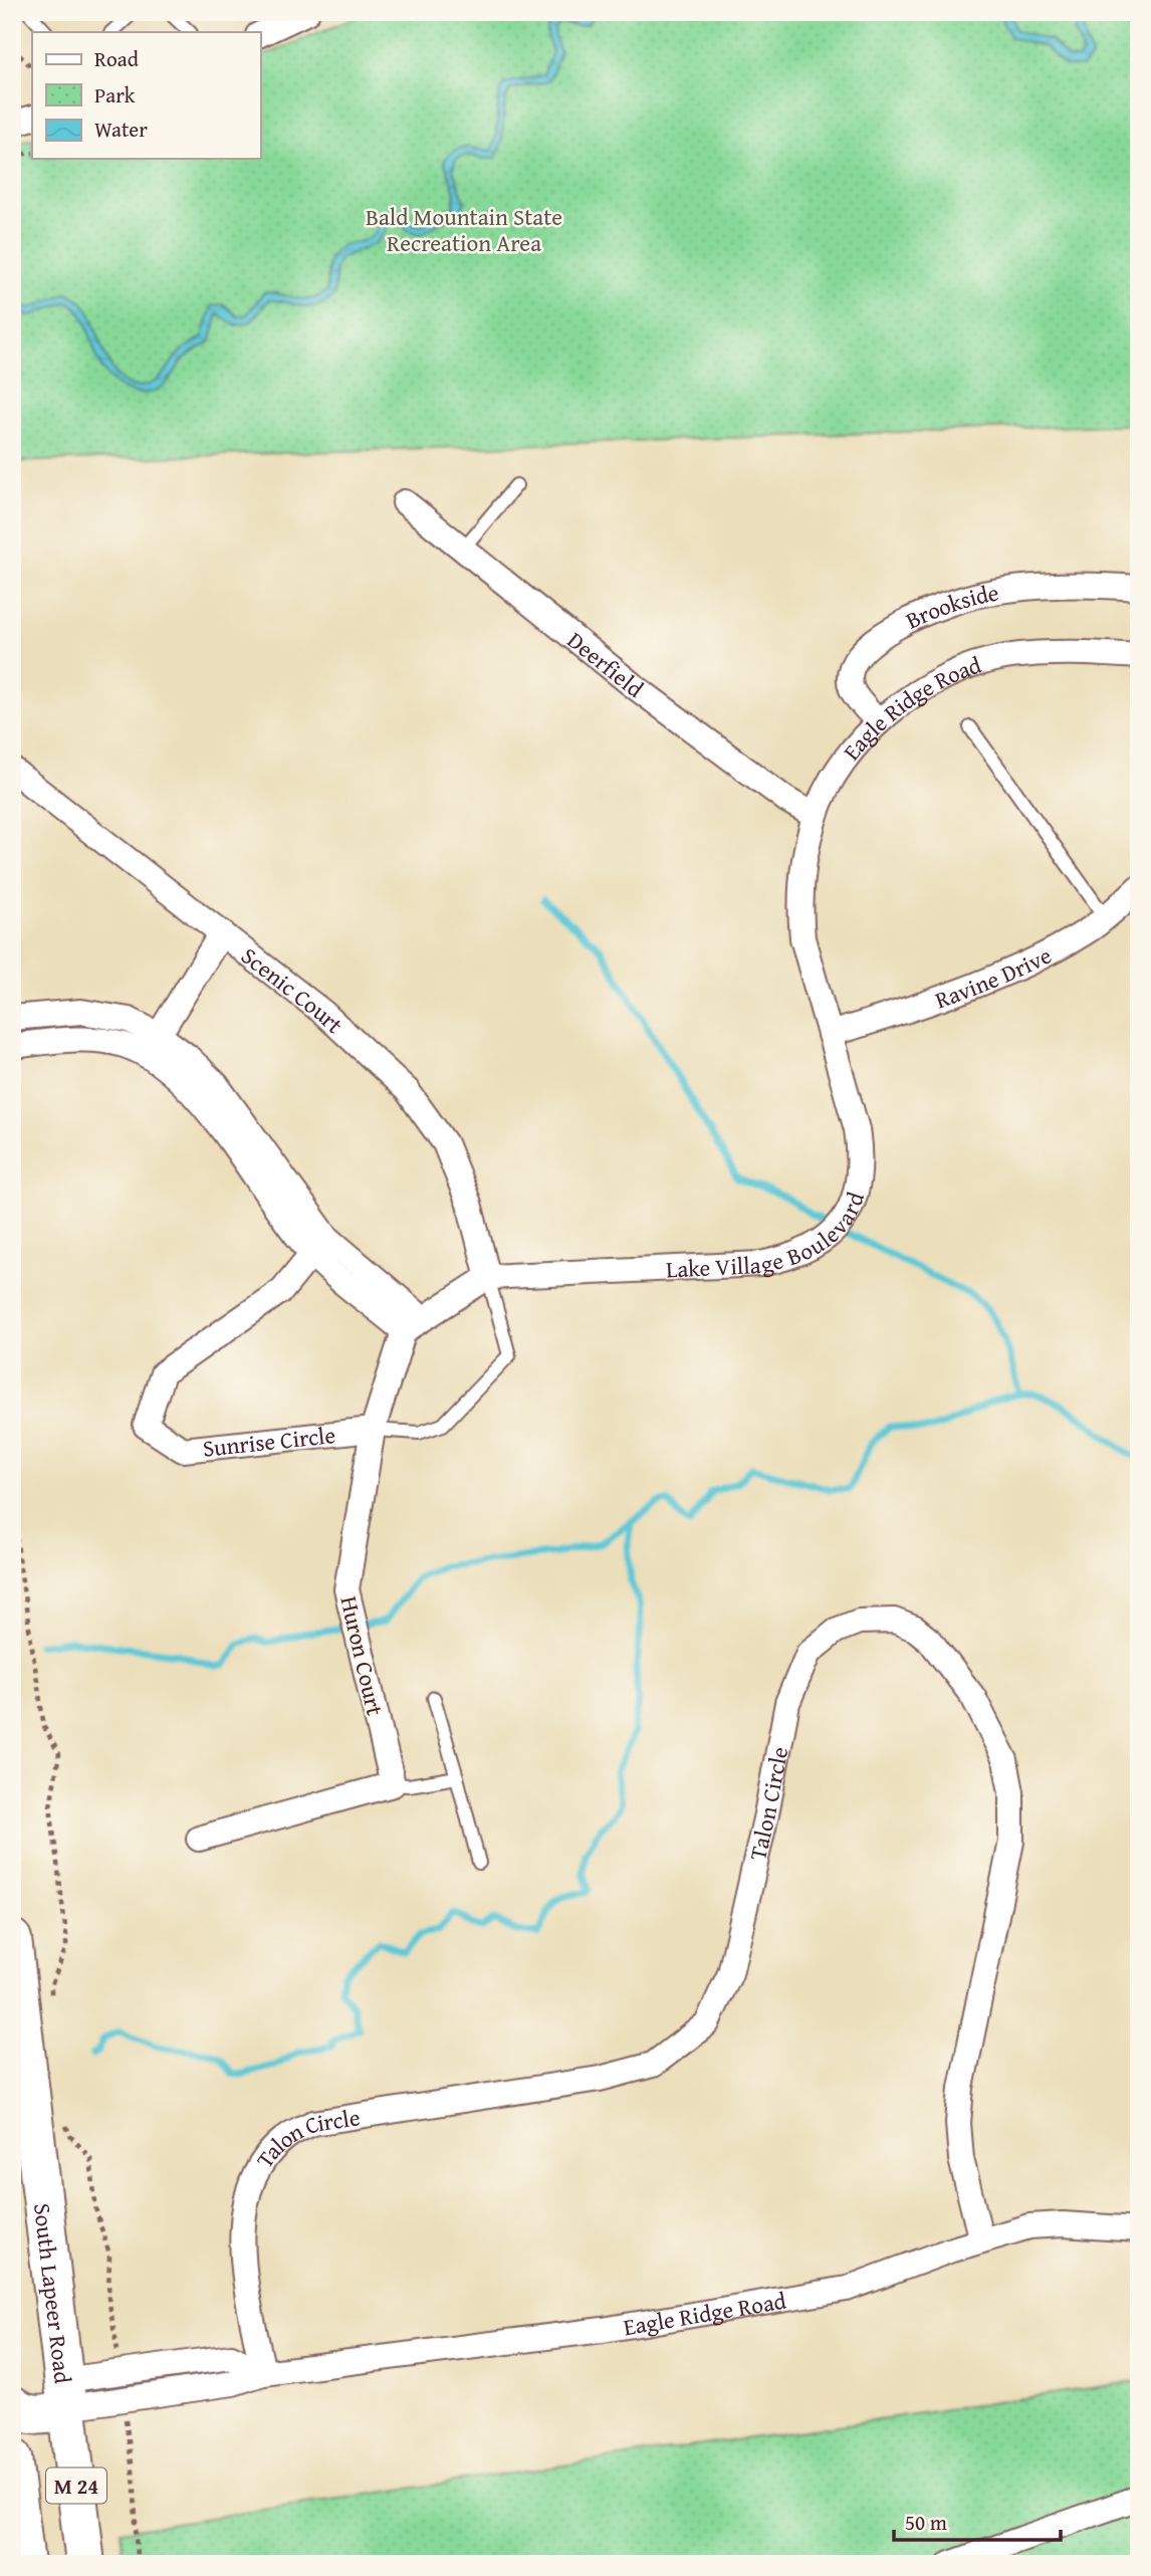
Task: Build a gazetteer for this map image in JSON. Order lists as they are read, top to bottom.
{
  "streets": {
    "main road": ["South Lapeer Road", "M 24"],
    "street": [
      "Brookside",
      "Deerfield",
      "Eagle Ridge Road",
      "Ravine Drive",
      "Scenic Court",
      "Lake Village Boulevard",
      "Sunrise Circle",
      "Huron Court",
      "Talon Circle"
    ]
  },
  "crossings": [
    ["Brookside", "Eagle Ridge Road"],
    ["Deerfield", "Eagle Ridge Road"],
    ["Eagle Ridge Road", "Lake Village Boulevard"],
    ["Eagle Ridge Road", "Talon Circle"],
    ["Eagle Ridge Road", "South Lapeer Road"],
    ["Ravine Drive", "Lake Village Boulevard"],
    ["Scenic Court", "Lake Village Boulevard"],
    ["Lake Village Boulevard", "Huron Court"],
    ["Sunrise Circle", "Huron Court"]
  ],
  "parks": ["Bald Mountain State Recreation Area"],
  "legend": ["Road", "Park", "Water"],
  "scale_bar": "50 m"
}
